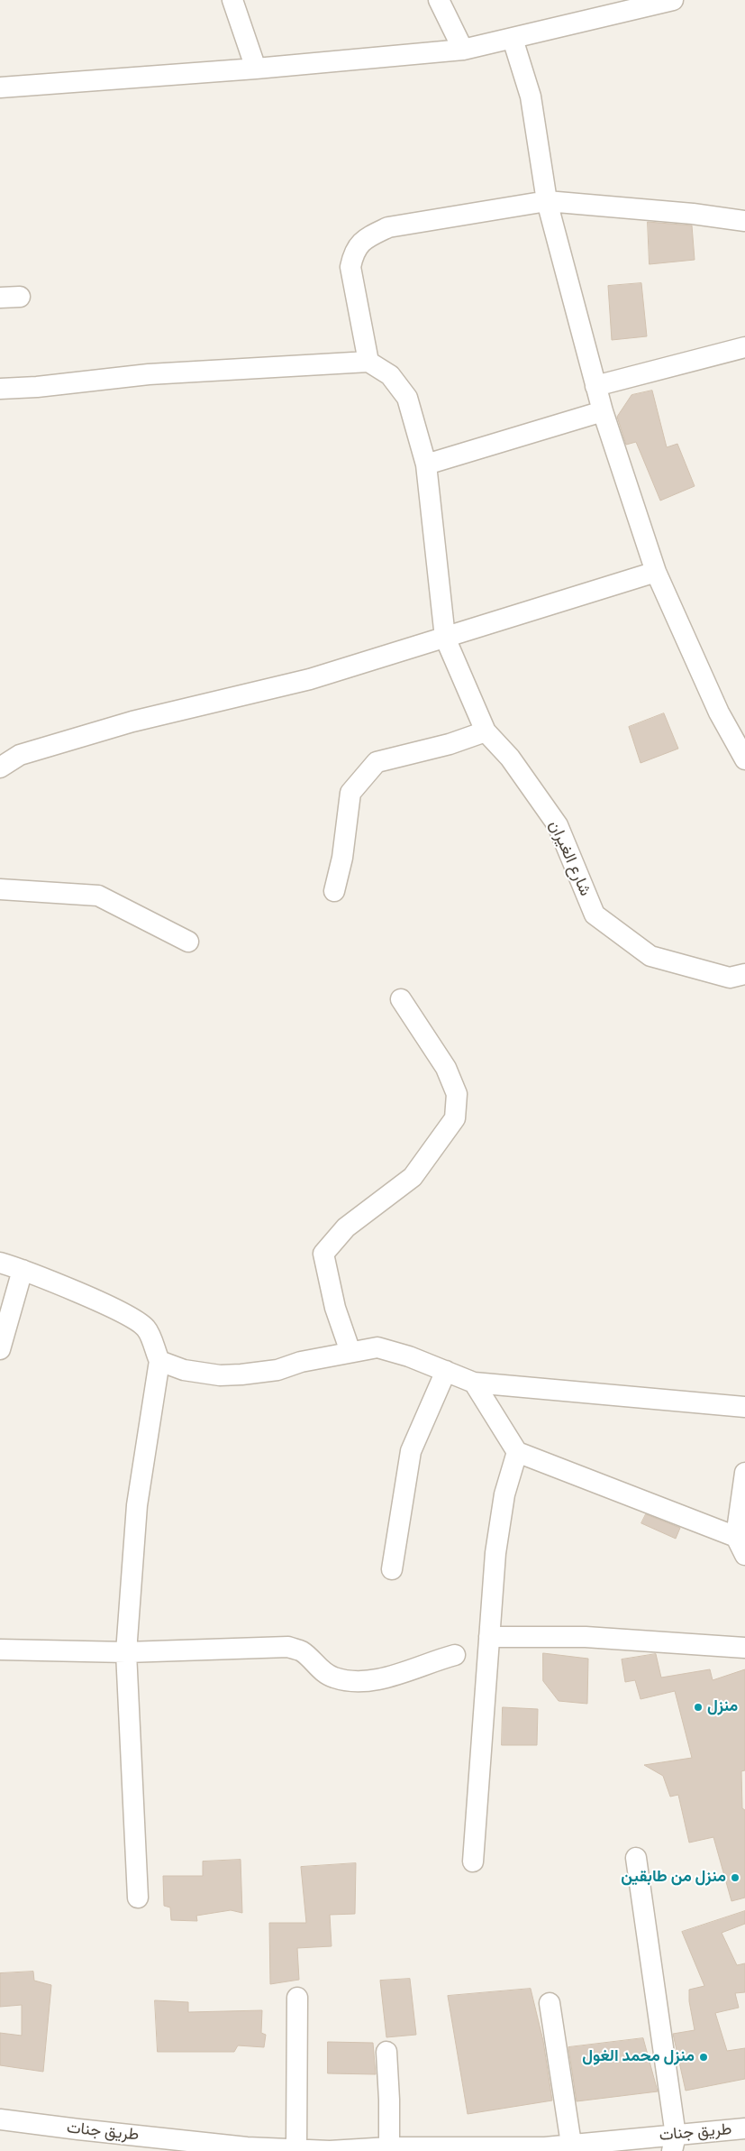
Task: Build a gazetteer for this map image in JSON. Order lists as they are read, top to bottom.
{
  "streets": {
    "street": ["شارع الغيران", "طريق جنات"]
  },
  "places": ["منزل", "منزل من طابقين", "منزل محمد الغول"]
}
